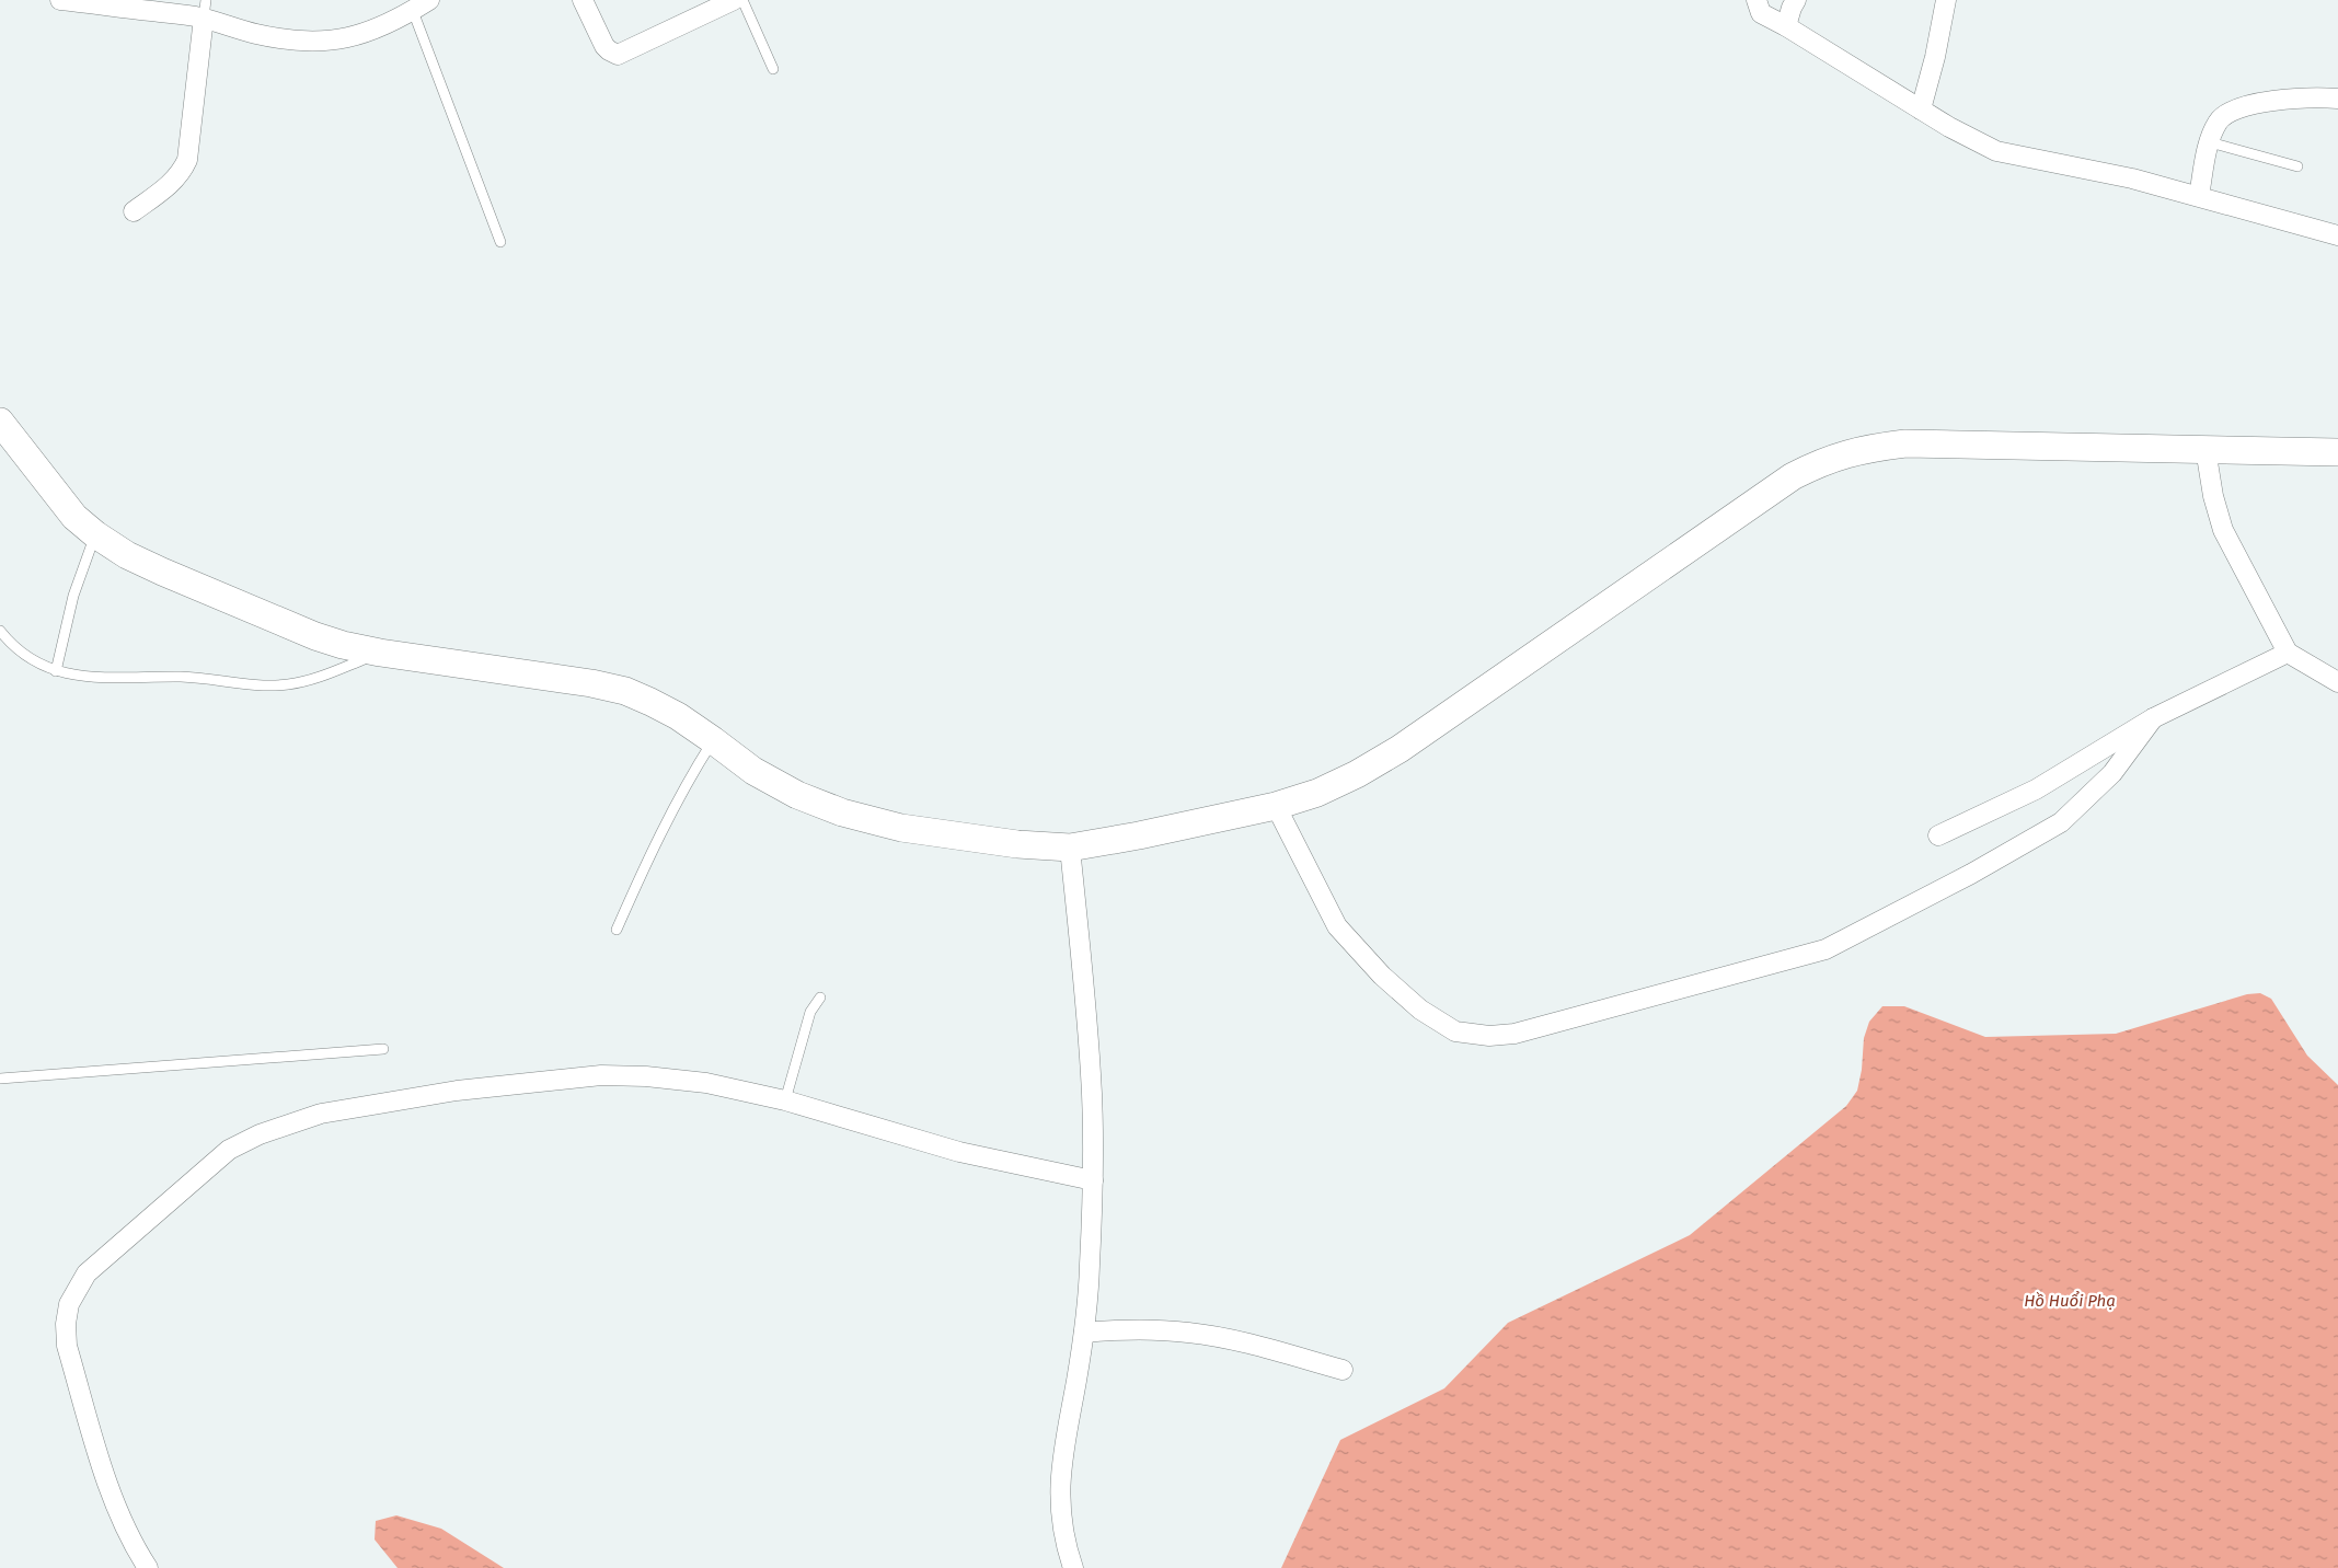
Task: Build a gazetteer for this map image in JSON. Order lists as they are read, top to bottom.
{
  "water": ["Hồ Huổi Phạ"]
}
